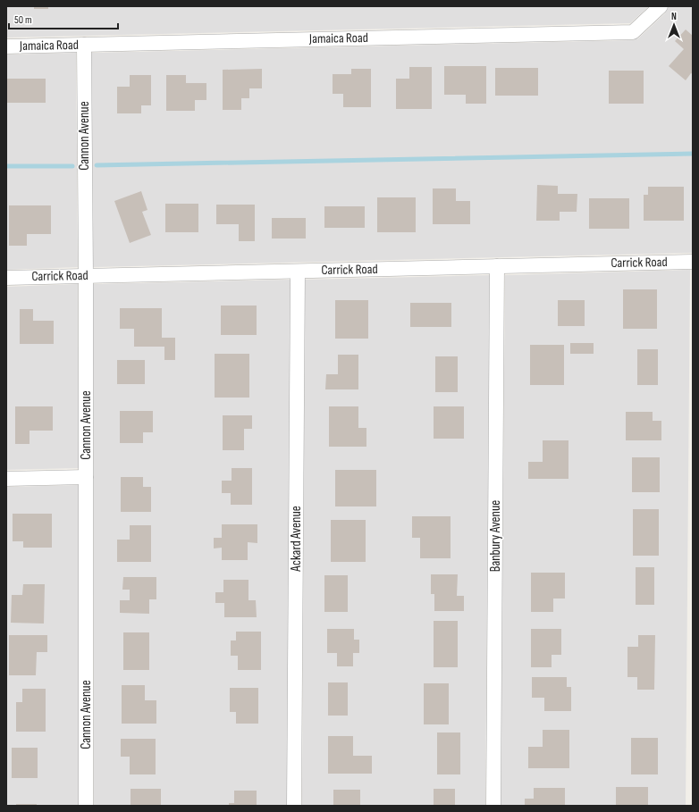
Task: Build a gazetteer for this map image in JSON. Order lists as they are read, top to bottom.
{
  "streets": {
    "street": [
      "Jamaica Road",
      "Cannon Avenue",
      "Carrick Road",
      "Banbury Avenue",
      "Ackard Avenue"
    ]
  },
  "crossings": [
    ["Jamaica Road", "Cannon Avenue"],
    ["Cannon Avenue", "Carrick Road"],
    ["Carrick Road", "Banbury Avenue"],
    ["Carrick Road", "Ackard Avenue"]
  ],
  "scale_bar": "50 m",
  "north": "top"
}
